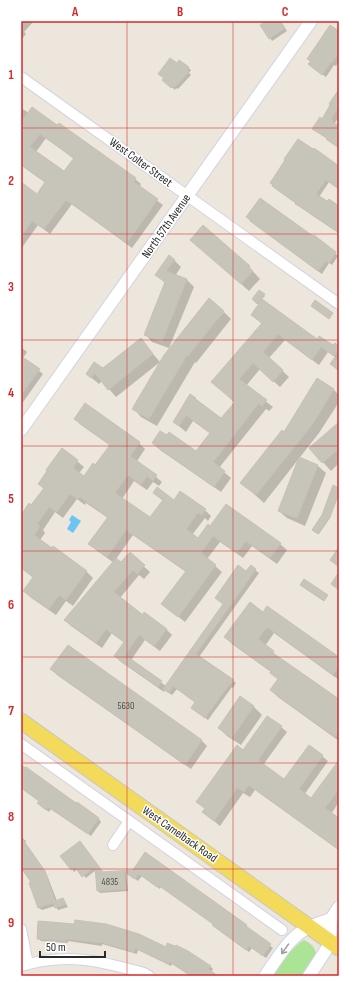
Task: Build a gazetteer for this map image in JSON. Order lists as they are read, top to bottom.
{
  "streets": {
    "main road": ["West Camelback Road"],
    "street": ["West Colter Street", "North 57th Avenue"]
  },
  "crossings": [
    ["West Colter Street", "North 57th Avenue"]
  ],
  "house_numbers": ["5630", "4835"],
  "scale_bar": "50 m",
  "grid": {
    "columns": ["A", "B", "C"],
    "rows": [
      "1",
      "2",
      "3",
      "4",
      "5",
      "6",
      "7",
      "8",
      "9"
    ]
  }
}
